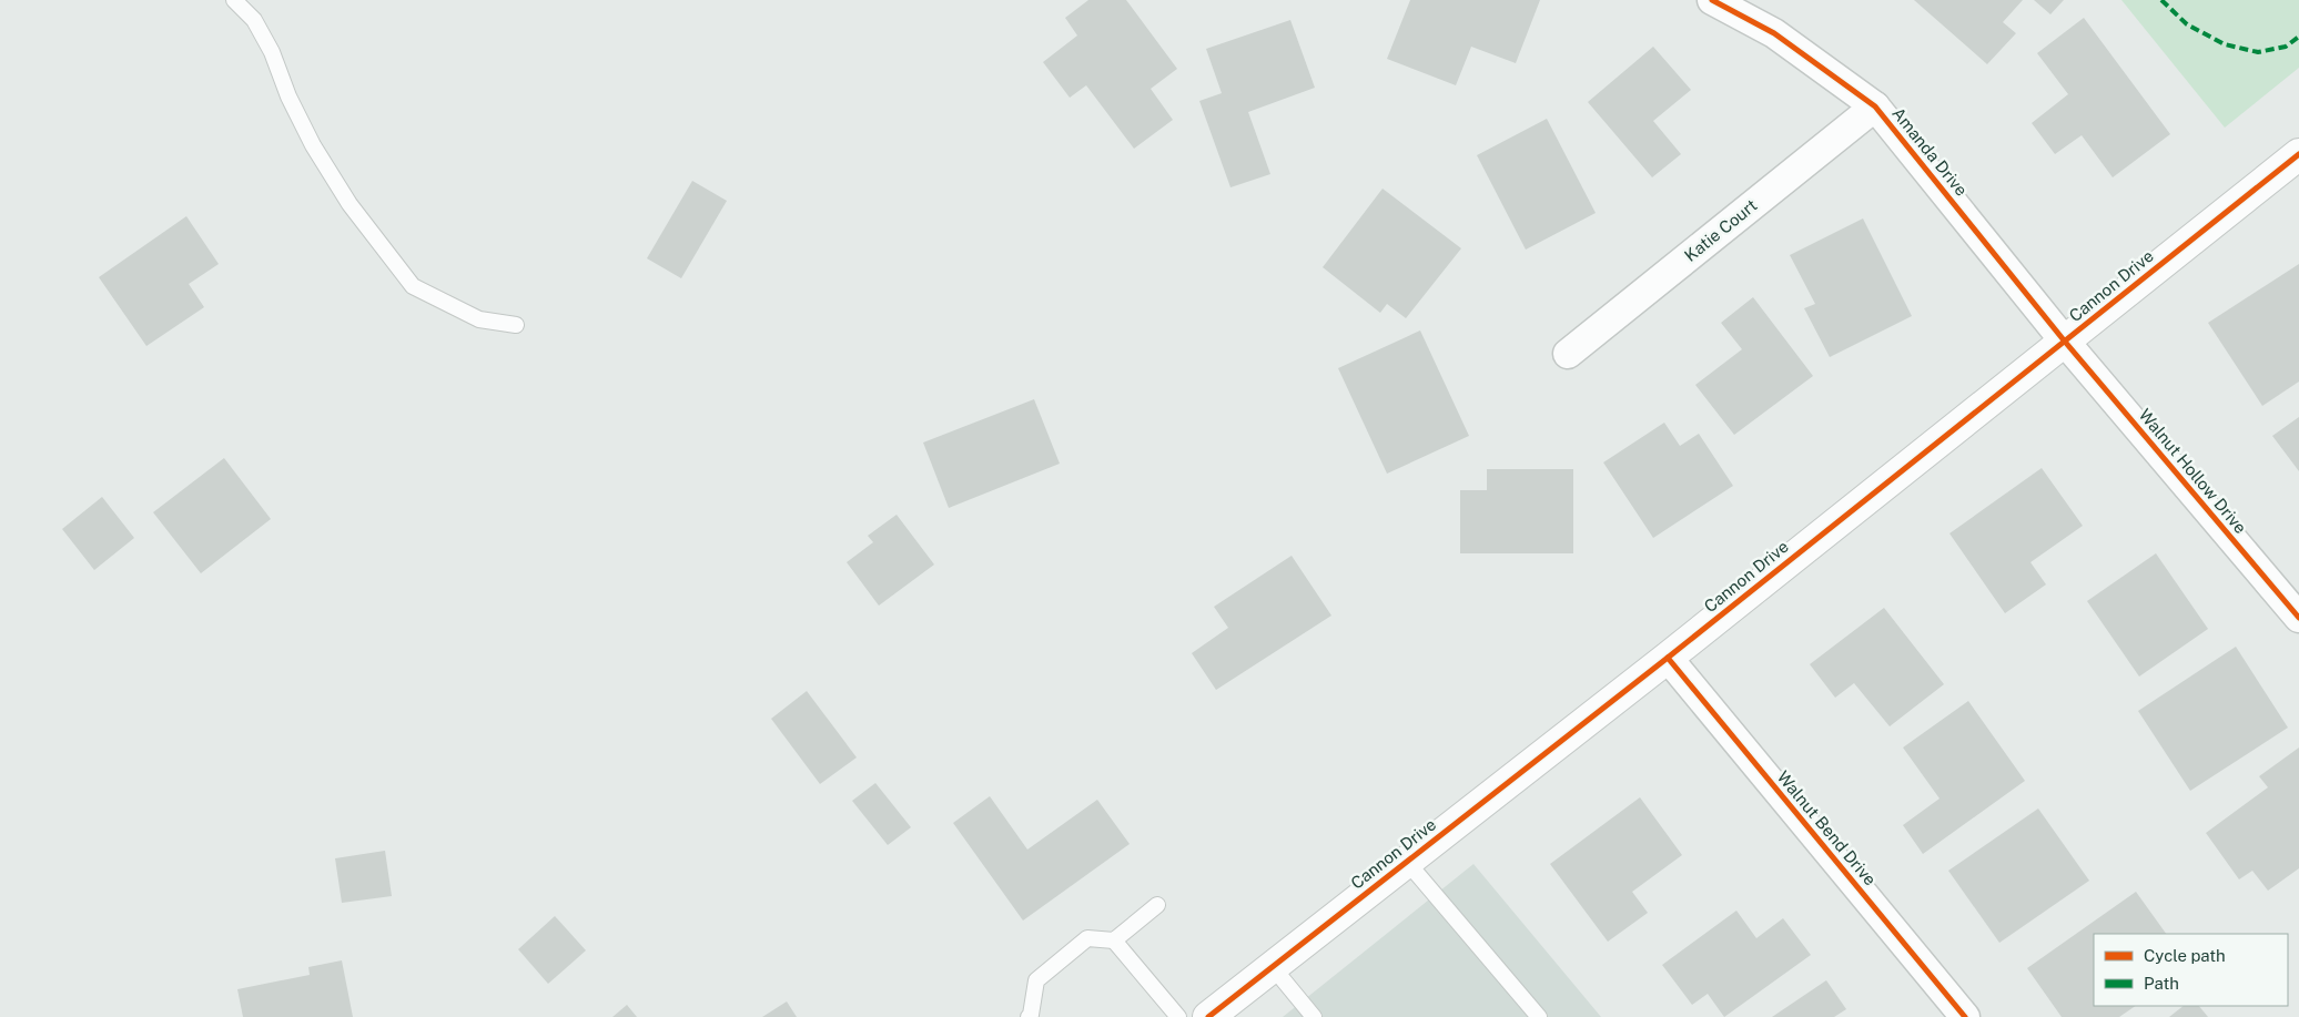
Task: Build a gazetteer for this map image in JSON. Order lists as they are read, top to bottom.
{
  "streets": {
    "street": [
      "Amanda Drive",
      "Katie Court",
      "Cannon Drive",
      "Walnut Hollow Drive",
      "Walnut Bend Drive"
    ]
  },
  "crossings": [
    ["Amanda Drive", "Katie Court"],
    ["Amanda Drive", "Cannon Drive"],
    ["Amanda Drive", "Walnut Hollow Drive"],
    ["Cannon Drive", "Walnut Hollow Drive"],
    ["Cannon Drive", "Walnut Bend Drive"]
  ],
  "legend": ["Cycle path", "Path"]
}
